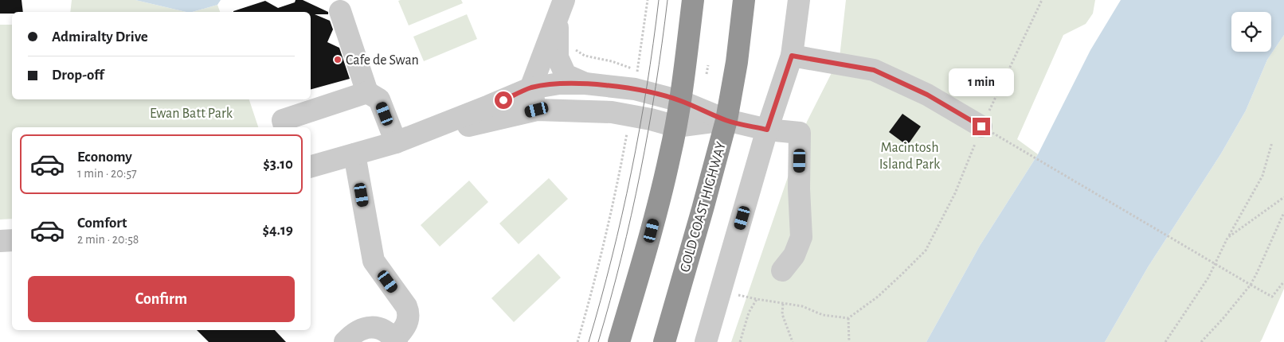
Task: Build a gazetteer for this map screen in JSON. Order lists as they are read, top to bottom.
{
  "streets": {
    "highway": ["GOLD COAST HIGHWAY"]
  },
  "parks": ["Ewan Batt Park", "Macintosh Island Park"],
  "places": ["Cafe de Swan"],
  "page": {
    "banner": ["Admiralty Drive", "Drop-off"],
    "bubble": "1 min",
    "list": [
      {
        "name": "Economy",
        "note": "1 min · 20:57",
        "value": "$3.10"
      },
      {
        "name": "Comfort",
        "note": "2 min · 20:58",
        "value": "$4.19"
      }
    ],
    "buttons": "Confirm"
  }
}
